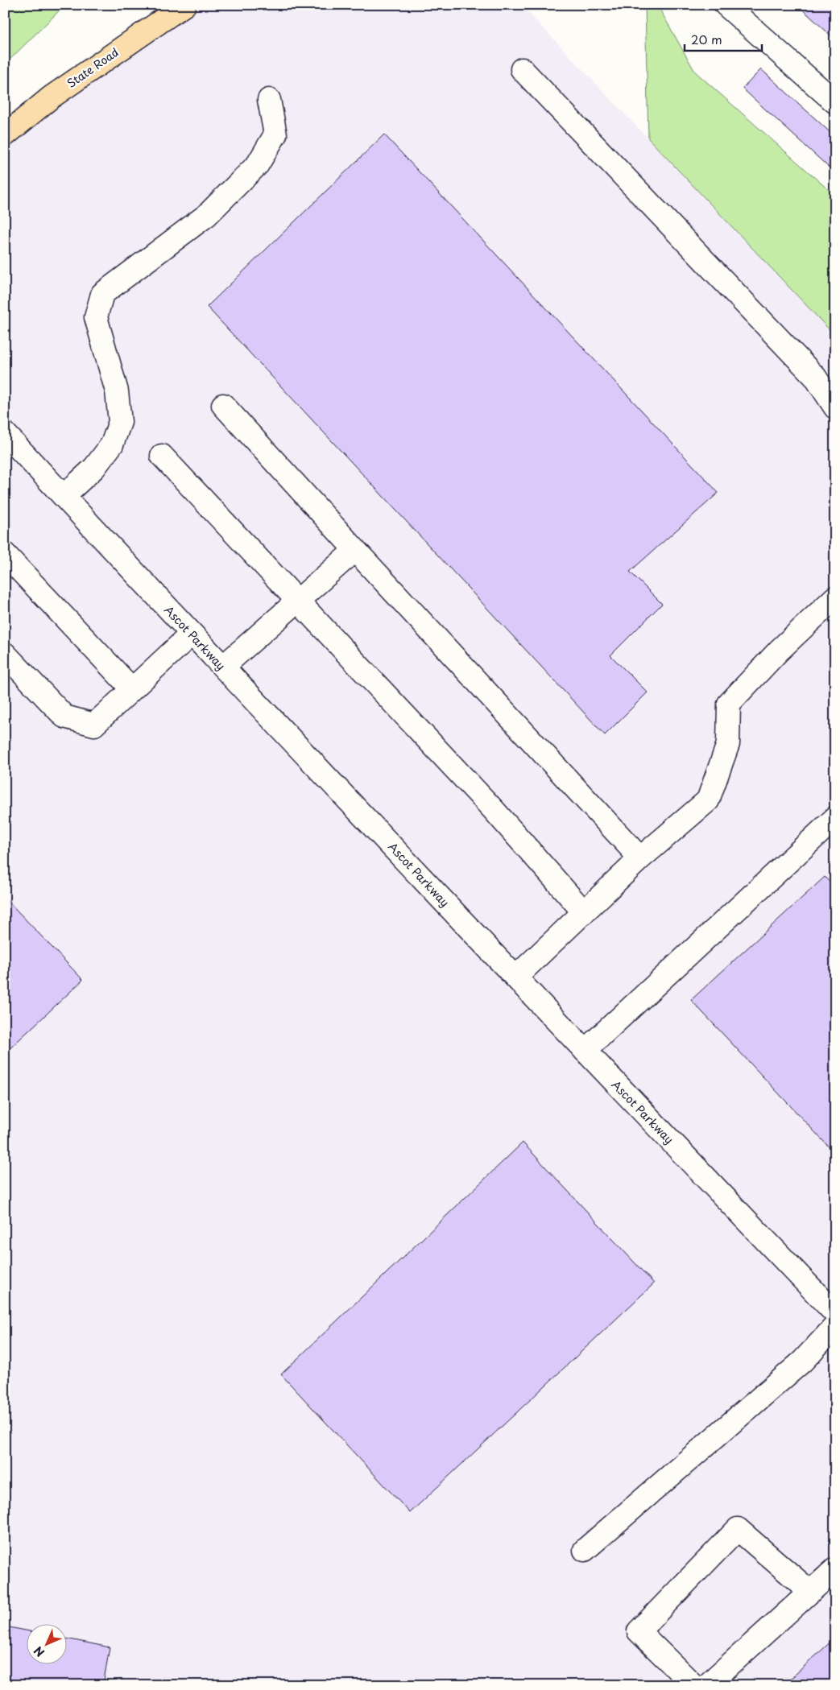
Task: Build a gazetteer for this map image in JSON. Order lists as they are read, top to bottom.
{
  "streets": {
    "main road": ["State Road"],
    "street": ["Ascot Parkway"]
  },
  "scale_bar": "20 m",
  "north": "bottom left"
}
